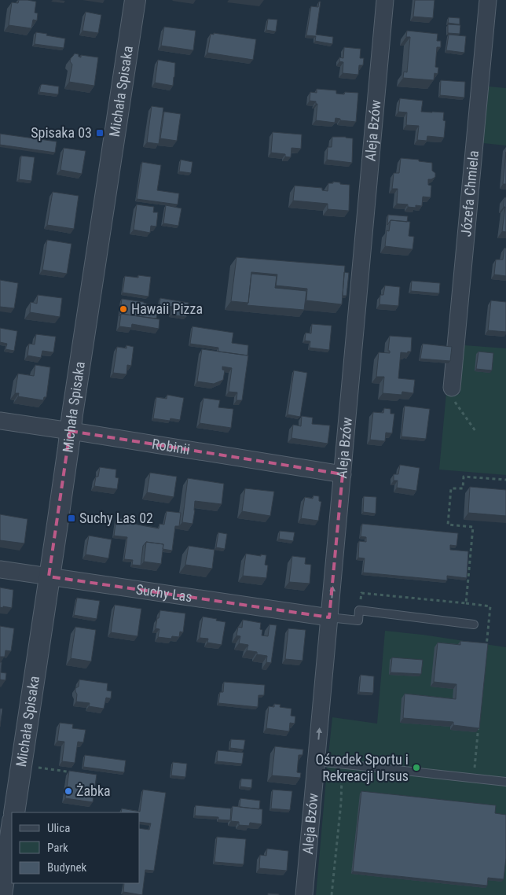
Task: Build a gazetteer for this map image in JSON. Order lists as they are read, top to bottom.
{
  "streets": {
    "street": [
      "Michała Spisaka",
      "Aleja Bzów",
      "Józefa Chmiela",
      "Robinii",
      "Suchy Las"
    ]
  },
  "crossings": [
    ["Michała Spisaka", "Robinii"],
    ["Michała Spisaka", "Suchy Las"],
    ["Aleja Bzów", "Robinii"],
    ["Aleja Bzów", "Suchy Las"]
  ],
  "places": {
    "transit": ["Spisaka 03", "Suchy Las 02"],
    "other": ["Hawaii Pizza", "Ośrodek Sportu i Rekreacji Ursus", "Żabka"]
  },
  "legend": ["Ulica", "Park", "Budynek"]
}
